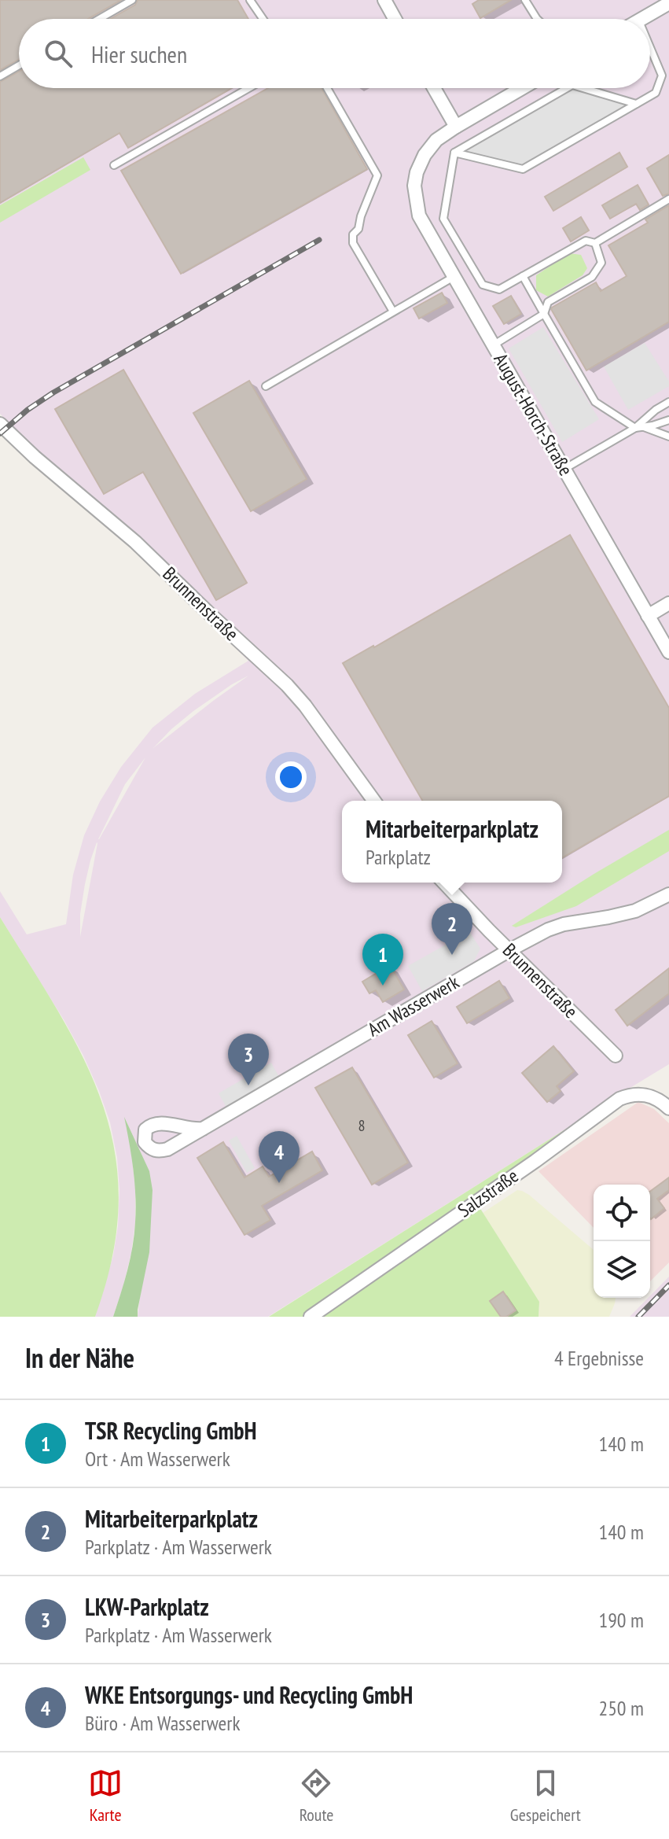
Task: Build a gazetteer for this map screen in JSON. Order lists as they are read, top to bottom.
{
  "streets": {
    "street": [
      "August-Horch-Straße",
      "Brunnenstraße",
      "Am Wasserwerk",
      "Salzstraße"
    ]
  },
  "crossings": [
    ["Brunnenstraße", "Am Wasserwerk"]
  ],
  "house_numbers": ["8"],
  "page": {
    "search": "Hier suchen",
    "popup": ["Mitarbeiterparkplatz", "Parkplatz"],
    "pins": [
      "2",
      "1",
      "3",
      "4"
    ],
    "heading": ["In der Nähe", "4 Ergebnisse"],
    "list": [
      {
        "mark": "1",
        "name": "TSR Recycling GmbH",
        "note": "Ort · Am Wasserwerk",
        "value": "140 m"
      },
      {
        "mark": "2",
        "name": "Mitarbeiterparkplatz",
        "note": "Parkplatz · Am Wasserwerk",
        "value": "140 m"
      },
      {
        "mark": "3",
        "name": "LKW-Parkplatz",
        "note": "Parkplatz · Am Wasserwerk",
        "value": "190 m"
      },
      {
        "mark": "4",
        "name": "WKE Entsorgungs- und Recycling GmbH",
        "note": "Büro · Am Wasserwerk",
        "value": "250 m"
      }
    ],
    "nav": ["Karte", "Route", "Gespeichert"]
  }
}
